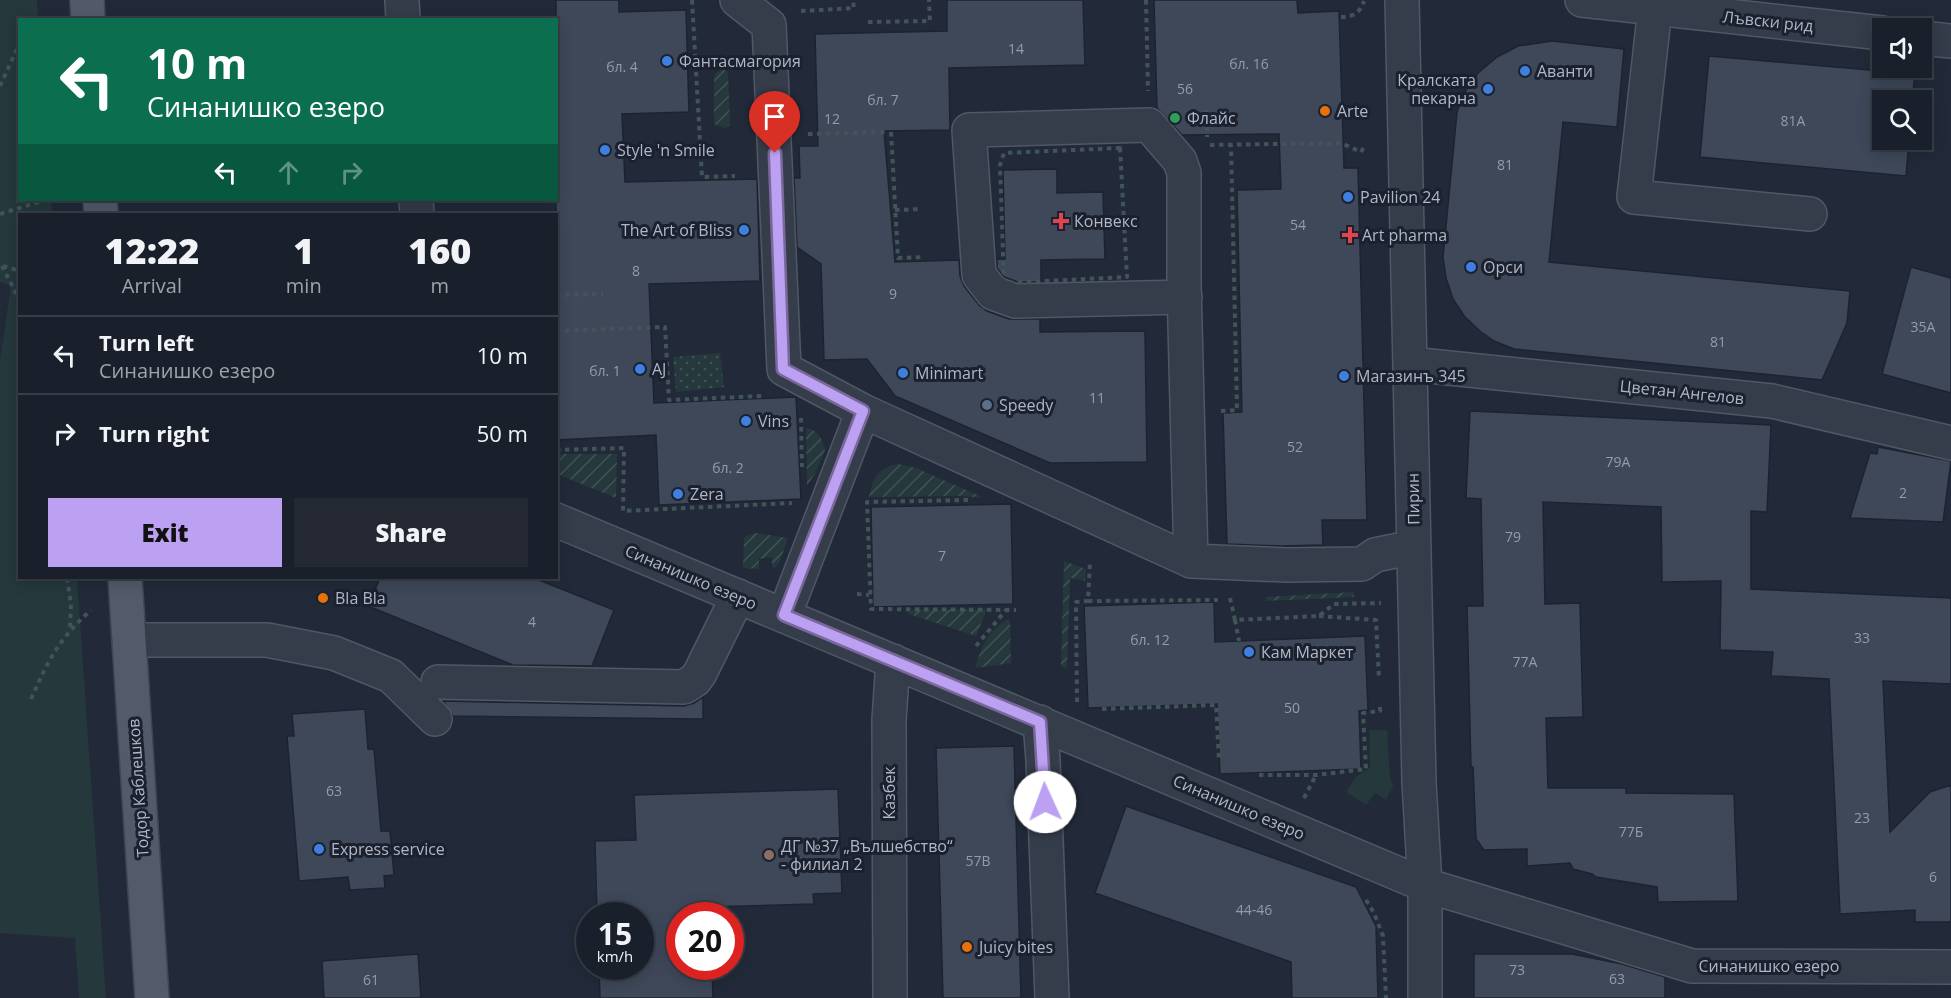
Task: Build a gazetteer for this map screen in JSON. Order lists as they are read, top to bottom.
{
  "streets": {
    "main road": ["Тодор Каблешков"],
    "street": [
      "Лъвски рид",
      "Цветан Ангелов",
      "Пирин",
      "Синанишко езеро",
      "Казбек"
    ]
  },
  "crossings": [
    ["Цветан Ангелов", "Пирин"],
    ["Пирин", "Синанишко езеро"],
    ["Синанишко езеро", "Казбек"]
  ],
  "places": {
    "other": [
      "Фантасмагория",
      "Аванти",
      "Кралската пекарна",
      "Arte",
      "Флайс",
      "Style 'n Smile",
      "Pavilion 24",
      "The Art of Bliss",
      "Орси",
      "AJ",
      "Minimart",
      "Магазинъ 345",
      "Speedy",
      "Vins",
      "Zera",
      "Bla Bla",
      "Кам Маркет",
      "Express service",
      "ДГ №37 „Вълшебство“ - филиал 2",
      "Juicy bites"
    ],
    "health": ["Конвекс", "Art pharma"]
  },
  "house_numbers": [
    "14",
    "бл. 16",
    "бл. 4",
    "56",
    "бл. 7",
    "12",
    "81А",
    "81",
    "54",
    "8",
    "9",
    "35А",
    "81",
    "бл. 1",
    "11",
    "52",
    "79А",
    "бл. 2",
    "2",
    "79",
    "7",
    "4",
    "33",
    "бл. 12",
    "77А",
    "50",
    "63",
    "23",
    "77Б",
    "57В",
    "6",
    "44-46",
    "73",
    "63",
    "61"
  ],
  "page": {
    "turn": ["10 m", "Синанишко езеро"],
    "eta": [
      "12:22",
      "Arrival",
      "1",
      "min",
      "160",
      "m"
    ],
    "list": [
      {
        "name": "Turn left",
        "note": "Синанишко езеро",
        "value": "10 m"
      },
      {
        "name": "Turn right",
        "value": "50 m"
      }
    ],
    "buttons": ["Exit", "Share"],
    "speed": "15 km/h",
    "limit": "20"
  }
}
